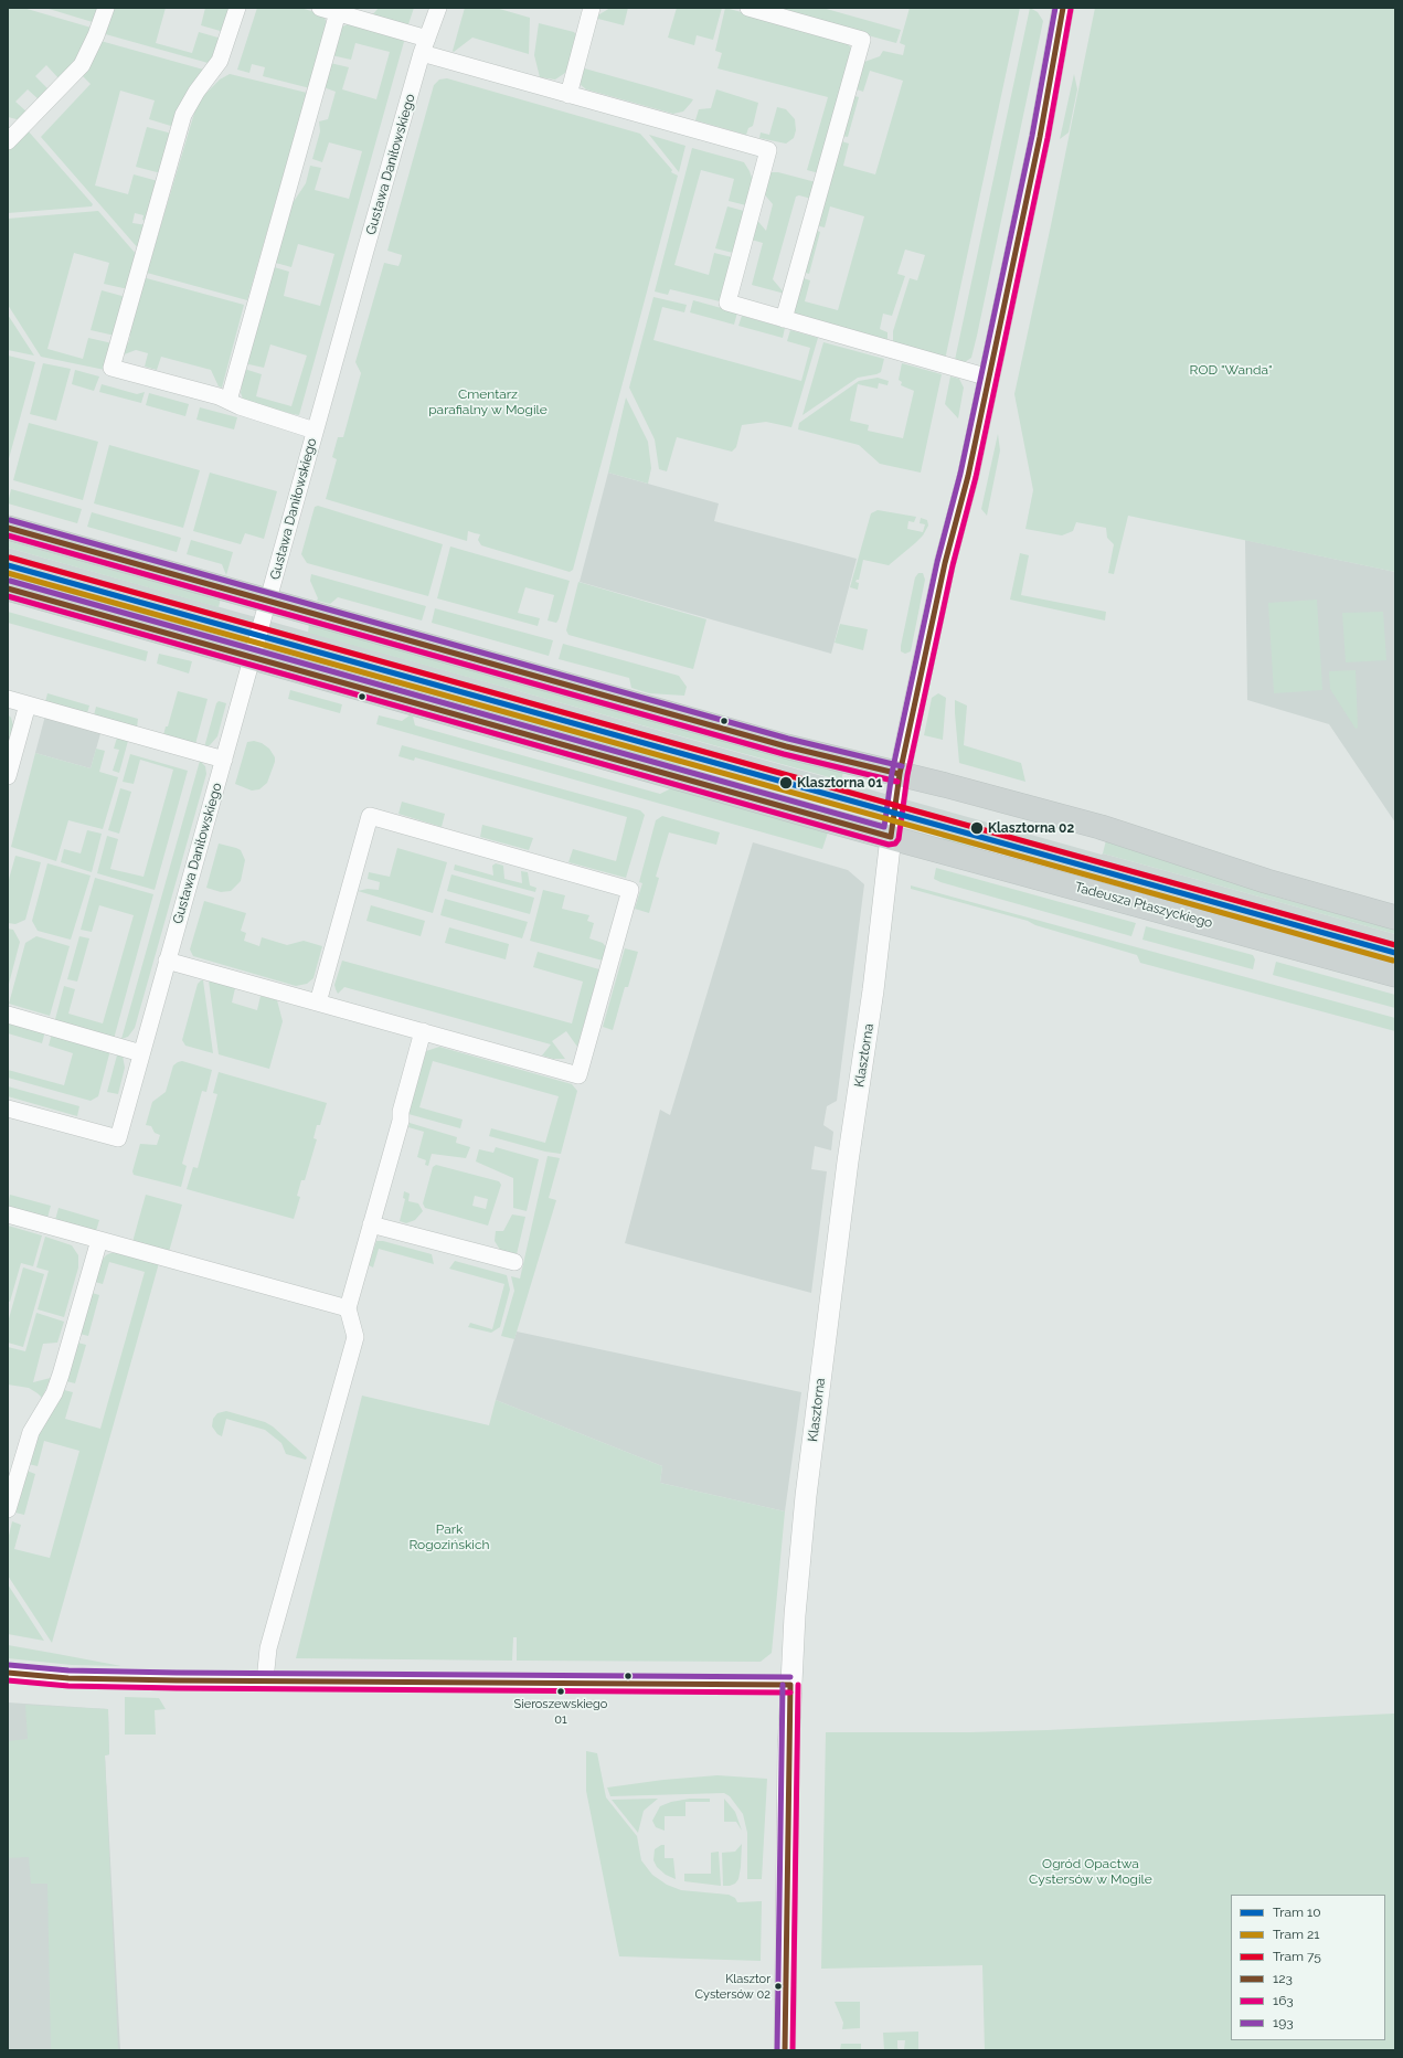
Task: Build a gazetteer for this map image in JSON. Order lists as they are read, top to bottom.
{
  "streets": {
    "main road": ["Tadeusza Ptaszyckiego"],
    "street": ["Gustawa Daniłowskiego", "Klasztorna"]
  },
  "crossings": [
    ["Gustawa Daniłowskiego", "Tadeusza Ptaszyckiego"],
    ["Tadeusza Ptaszyckiego", "Klasztorna"]
  ],
  "parks": [
    "ROD \"Wanda\"",
    "Cmentarz parafialny w Mogile",
    "Park Rogozińskich",
    "Ogród Opactwa Cystersów w Mogile"
  ],
  "places": [
    "Klasztorna 01",
    "Klasztorna 02",
    "Sieroszewskiego 01",
    "Klasztor Cystersów 02"
  ],
  "lines": [
    "transit line 123",
    "transit line 193",
    "transit line 163",
    "tram line 75",
    "tram line 10",
    "tram line 21"
  ],
  "legend": [
    "Tram 10",
    "Tram 21",
    "Tram 75",
    "123",
    "163",
    "193"
  ]
}
